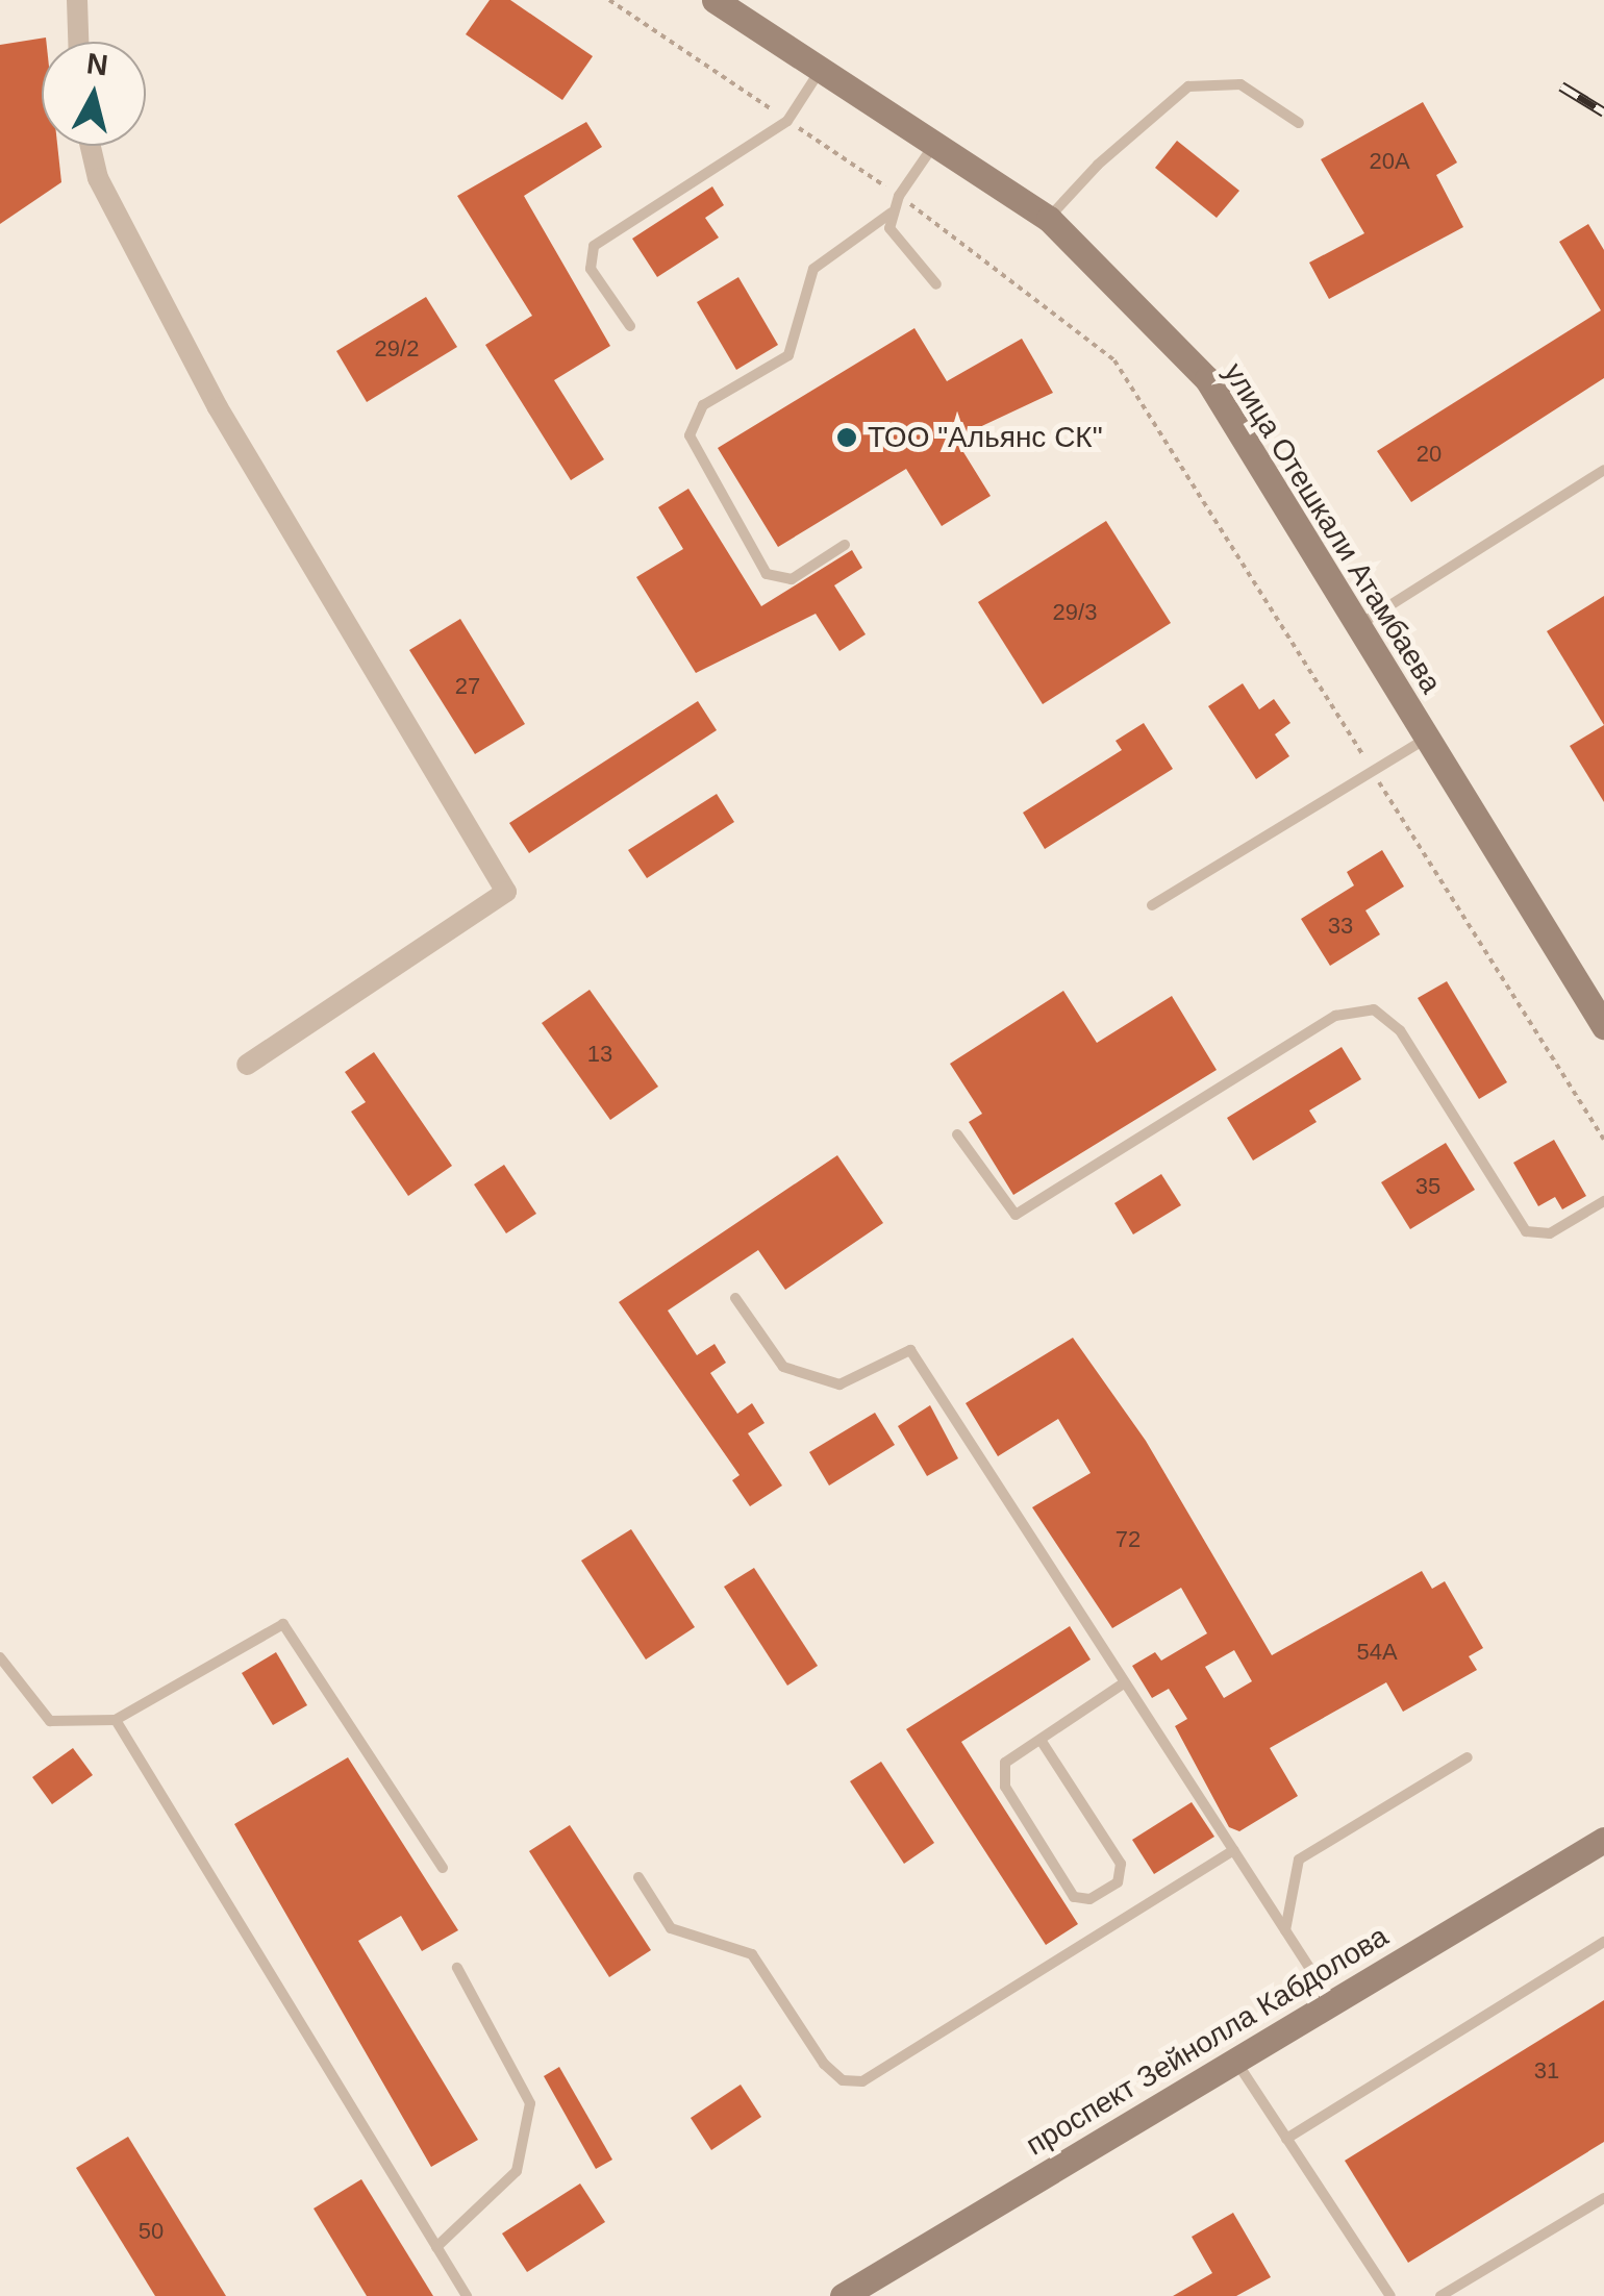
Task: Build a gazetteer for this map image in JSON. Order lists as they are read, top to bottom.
{
  "streets": {
    "street": ["улица Отешкали Атамбаева", "проспект Зейнолла Кабдолова"]
  },
  "places": ["ТОО \"Альянс СК\""],
  "house_numbers": [
    "20А",
    "29/2",
    "20",
    "29/3",
    "27",
    "33",
    "13",
    "35",
    "72",
    "54А",
    "31",
    "50"
  ],
  "north": "top"
}
